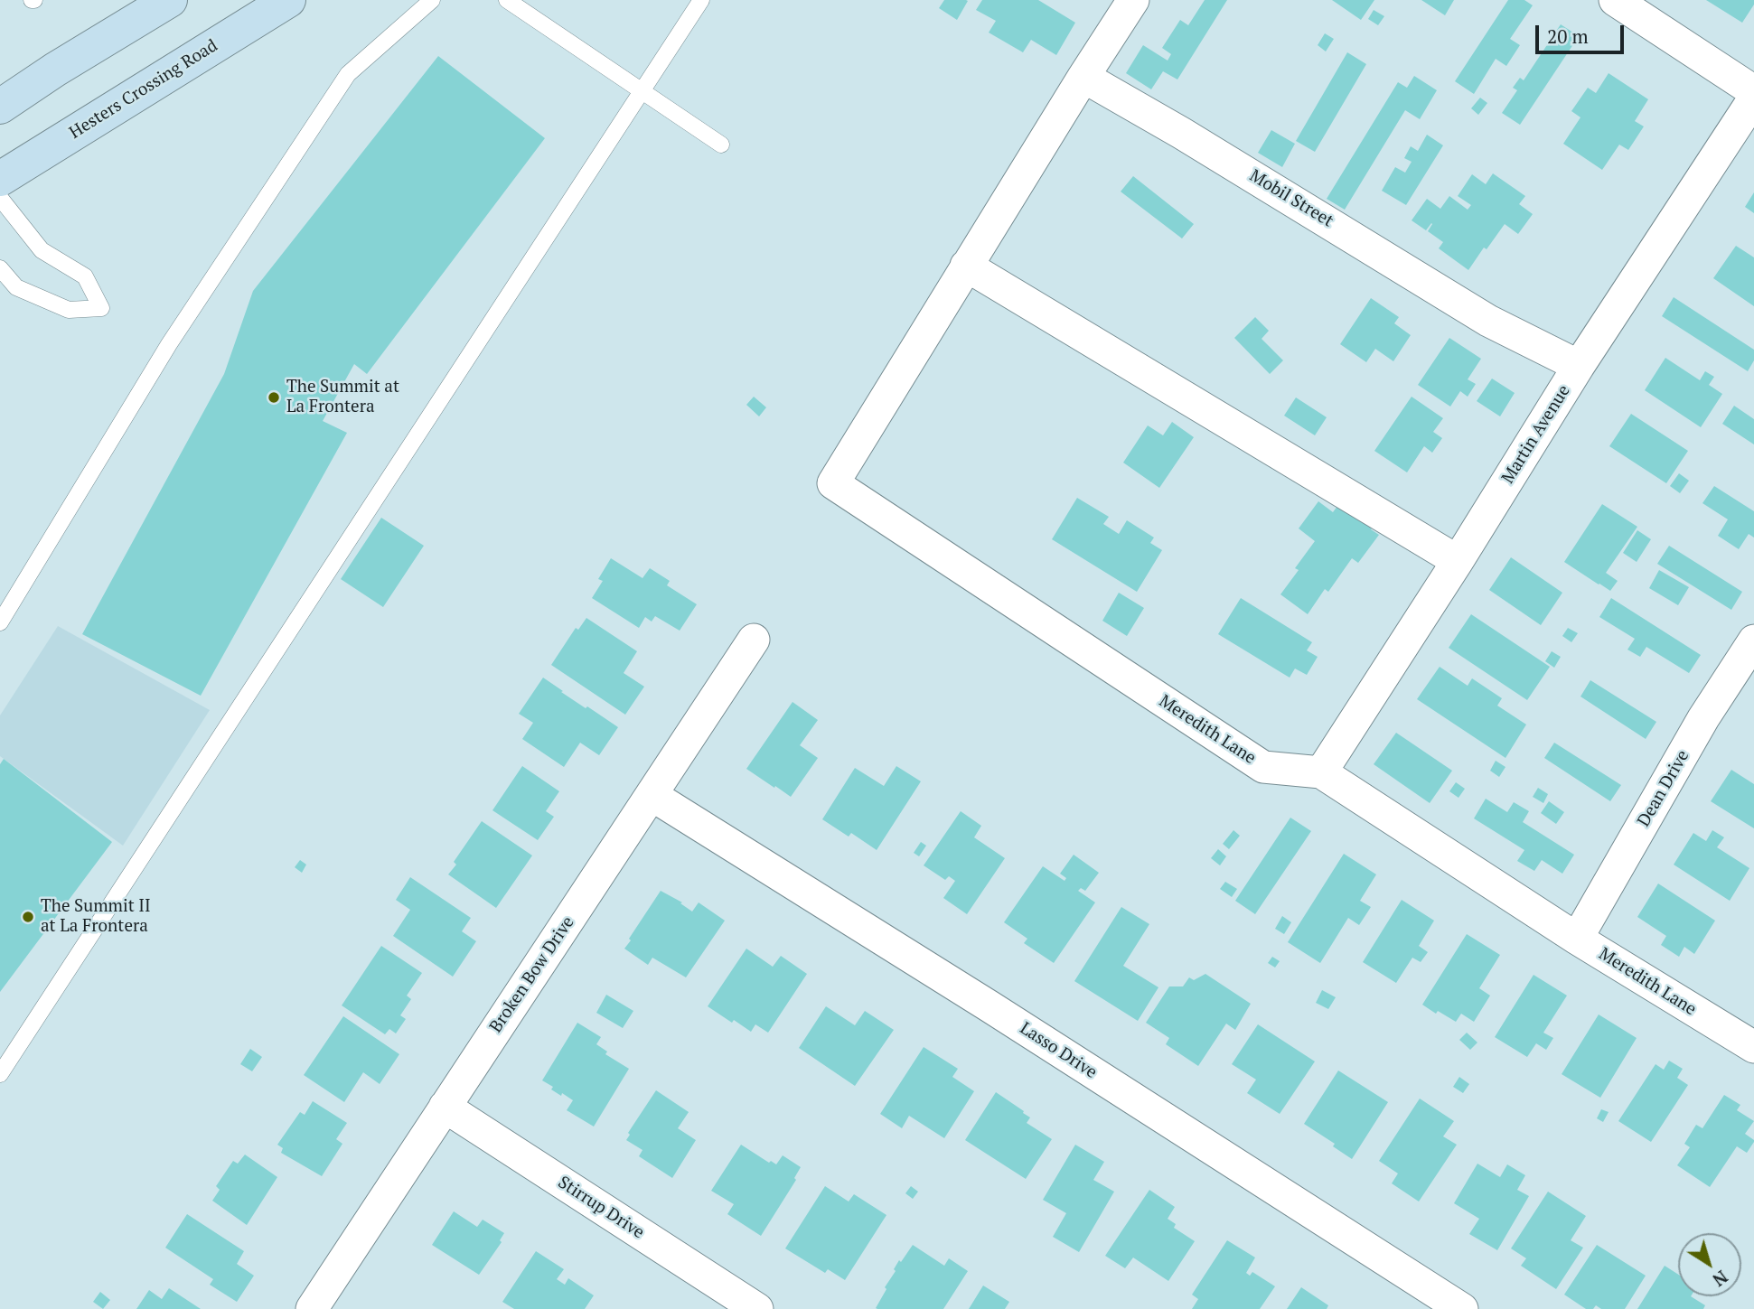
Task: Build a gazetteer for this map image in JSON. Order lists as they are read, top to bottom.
{
  "streets": {
    "street": [
      "Hesters Crossing Road",
      "Mobil Street",
      "Martin Avenue",
      "Meredith Lane",
      "Dean Drive",
      "Broken Bow Drive",
      "Lasso Drive",
      "Stirrup Drive"
    ]
  },
  "crossings": [
    ["Mobil Street", "Martin Avenue"],
    ["Martin Avenue", "Meredith Lane"],
    ["Meredith Lane", "Dean Drive"],
    ["Broken Bow Drive", "Lasso Drive"],
    ["Broken Bow Drive", "Stirrup Drive"]
  ],
  "places": ["The Summit at La Frontera", "The Summit II at La Frontera"],
  "scale_bar": "20 m",
  "north": "bottom right"
}
